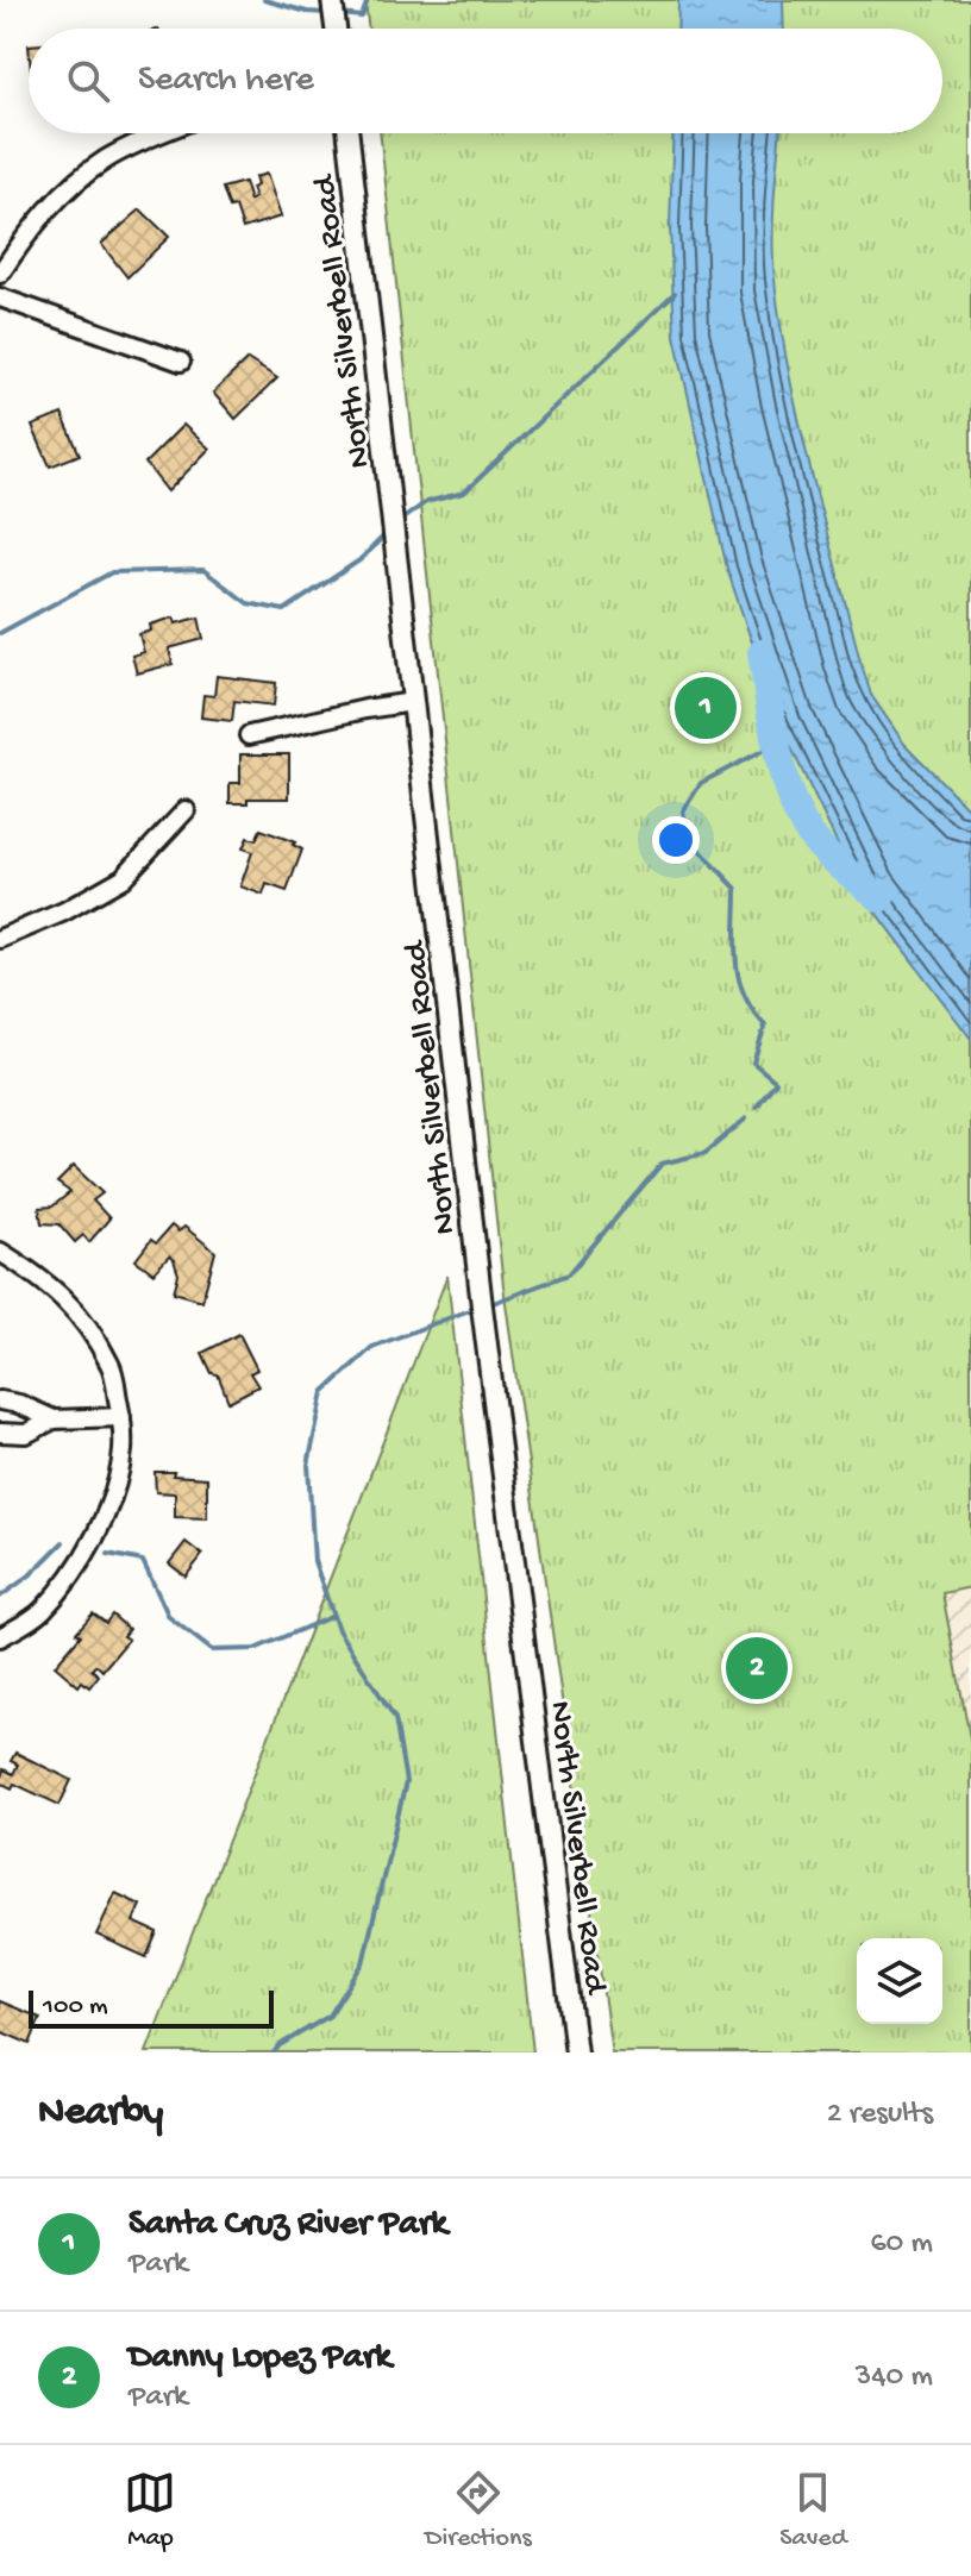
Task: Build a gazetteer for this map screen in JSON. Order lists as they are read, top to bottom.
{
  "streets": {
    "main road": ["North Silverbell Road"]
  },
  "scale_bar": "100 m",
  "page": {
    "search": "Search here",
    "pins": ["1", "2"],
    "scale": "100 m",
    "heading": ["Nearby", "2 results"],
    "list": [
      {
        "mark": "1",
        "name": "Santa Cruz River Park",
        "note": "Park",
        "value": "60 m"
      },
      {
        "mark": "2",
        "name": "Danny Lopez Park",
        "note": "Park",
        "value": "340 m"
      }
    ],
    "nav": ["Map", "Directions", "Saved"]
  }
}
